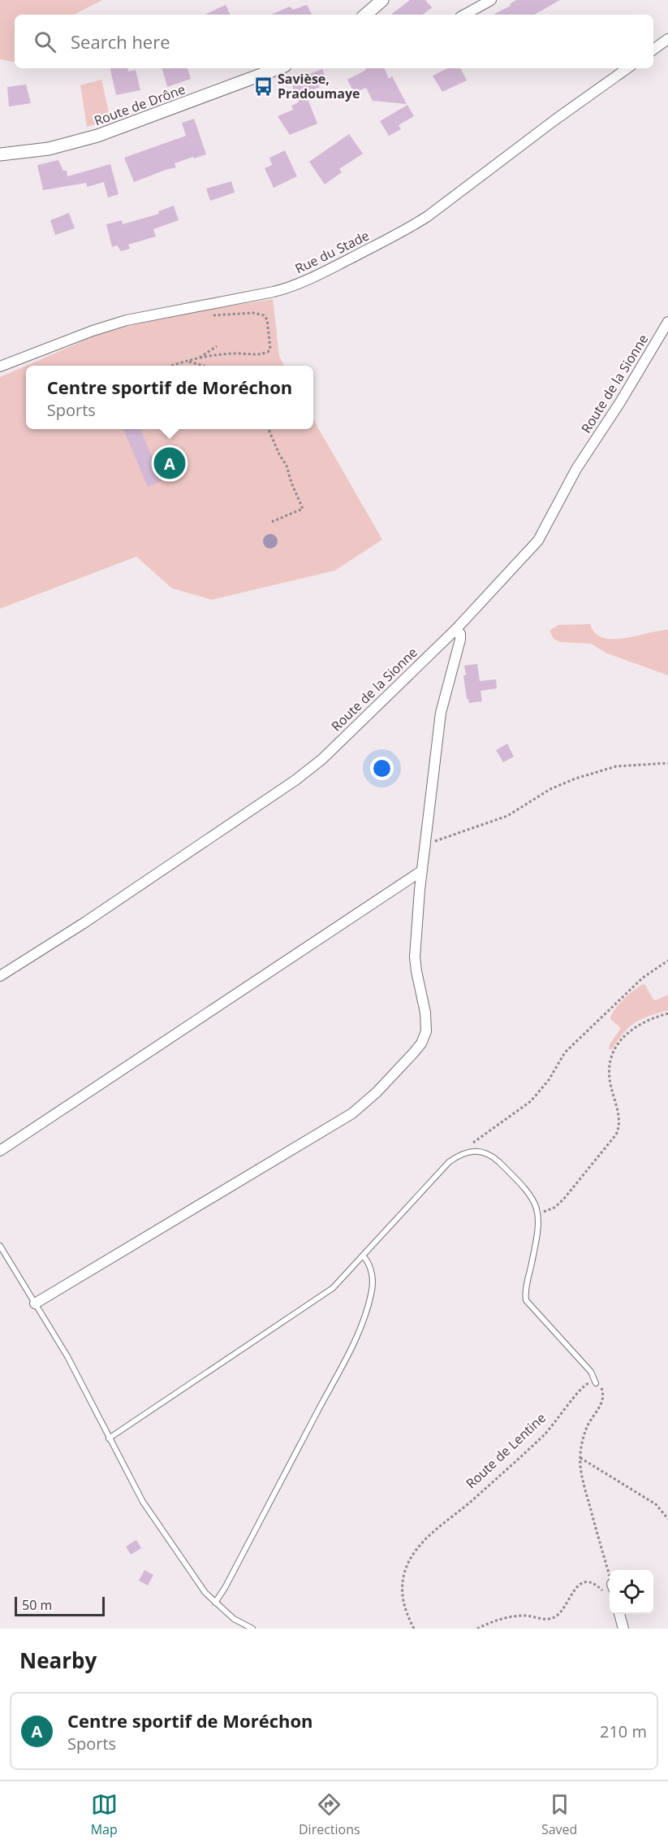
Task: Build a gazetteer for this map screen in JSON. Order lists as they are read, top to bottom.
{
  "streets": {
    "street": ["Route de Drône", "Rue du Stade", "Route de la Sionne"],
    "path": ["Route de Lentine"]
  },
  "places": {
    "bus stop": ["Savièse, Pradoumaye"]
  },
  "scale_bar": "50 m",
  "page": {
    "search": "Search here",
    "popup": ["Centre sportif de Moréchon", "Sports"],
    "pins": "A",
    "scale": "50 m",
    "heading": "Nearby",
    "list": [
      {
        "mark": "A",
        "name": "Centre sportif de Moréchon",
        "note": "Sports",
        "value": "210 m"
      }
    ],
    "nav": ["Map", "Directions", "Saved"]
  }
}
